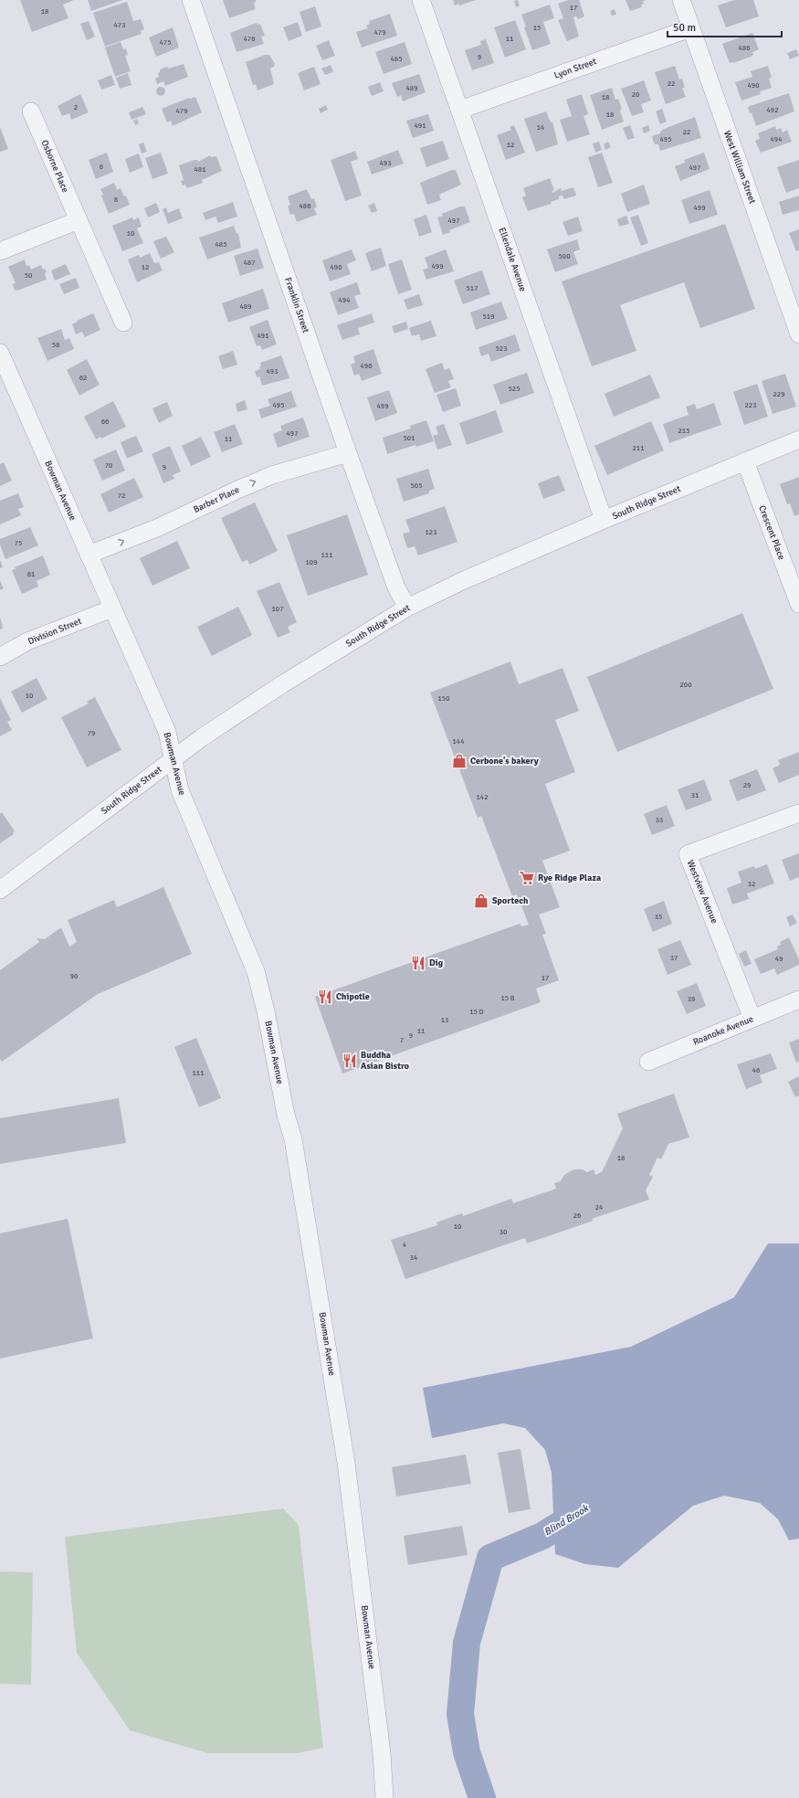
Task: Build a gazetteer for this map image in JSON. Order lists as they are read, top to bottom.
{
  "streets": {
    "street": [
      "Lyon Street",
      "Osborne Place",
      "West William Street",
      "Ellendale Avenue",
      "Franklin Street",
      "Bowman Avenue",
      "Barber Place",
      "South Ridge Street",
      "Crescent Place",
      "Division Street",
      "Westview Avenue",
      "Roanoke Avenue"
    ]
  },
  "crossings": [
    ["Lyon Street", "West William Street"],
    ["Lyon Street", "Ellendale Avenue"],
    ["Ellendale Avenue", "South Ridge Street"],
    ["Franklin Street", "Barber Place"],
    ["Franklin Street", "South Ridge Street"],
    ["Bowman Avenue", "Barber Place"],
    ["Bowman Avenue", "South Ridge Street"],
    ["Bowman Avenue", "Division Street"],
    ["South Ridge Street", "Crescent Place"],
    ["Westview Avenue", "Roanoke Avenue"]
  ],
  "one_way": ["Barber Place"],
  "water": ["Blind Brook"],
  "places": {
    "shop": ["Cerbone's bakery", "Sportech"],
    "supermarket": ["Rye Ridge Plaza"],
    "restaurant": ["Dig", "Chipotle", "Buddha Asian Bistro"]
  },
  "house_numbers": [
    "17",
    "18",
    "473",
    "15",
    "479",
    "476",
    "11",
    "475",
    "486",
    "9",
    "485",
    "22",
    "490",
    "489",
    "20",
    "18",
    "2",
    "492",
    "479",
    "18",
    "491",
    "14",
    "22",
    "495",
    "494",
    "12",
    "493",
    "6",
    "497",
    "481",
    "8",
    "486",
    "499",
    "497",
    "10",
    "485",
    "500",
    "487",
    "499",
    "12",
    "490",
    "50",
    "517",
    "494",
    "489",
    "519",
    "491",
    "58",
    "523",
    "496",
    "493",
    "62",
    "525",
    "229",
    "495",
    "223",
    "499",
    "66",
    "215",
    "497",
    "501",
    "11",
    "211",
    "70",
    "9",
    "505",
    "72",
    "123",
    "75",
    "111",
    "109",
    "81",
    "107",
    "200",
    "10",
    "150",
    "79",
    "144",
    "29",
    "31",
    "142",
    "33",
    "32",
    "35",
    "37",
    "49",
    "90",
    "17",
    "15 B",
    "39",
    "15 D",
    "13",
    "11",
    "9",
    "7",
    "46",
    "111",
    "18",
    "24",
    "26",
    "10",
    "30",
    "4",
    "34"
  ],
  "scale_bar": "50 m"
}
